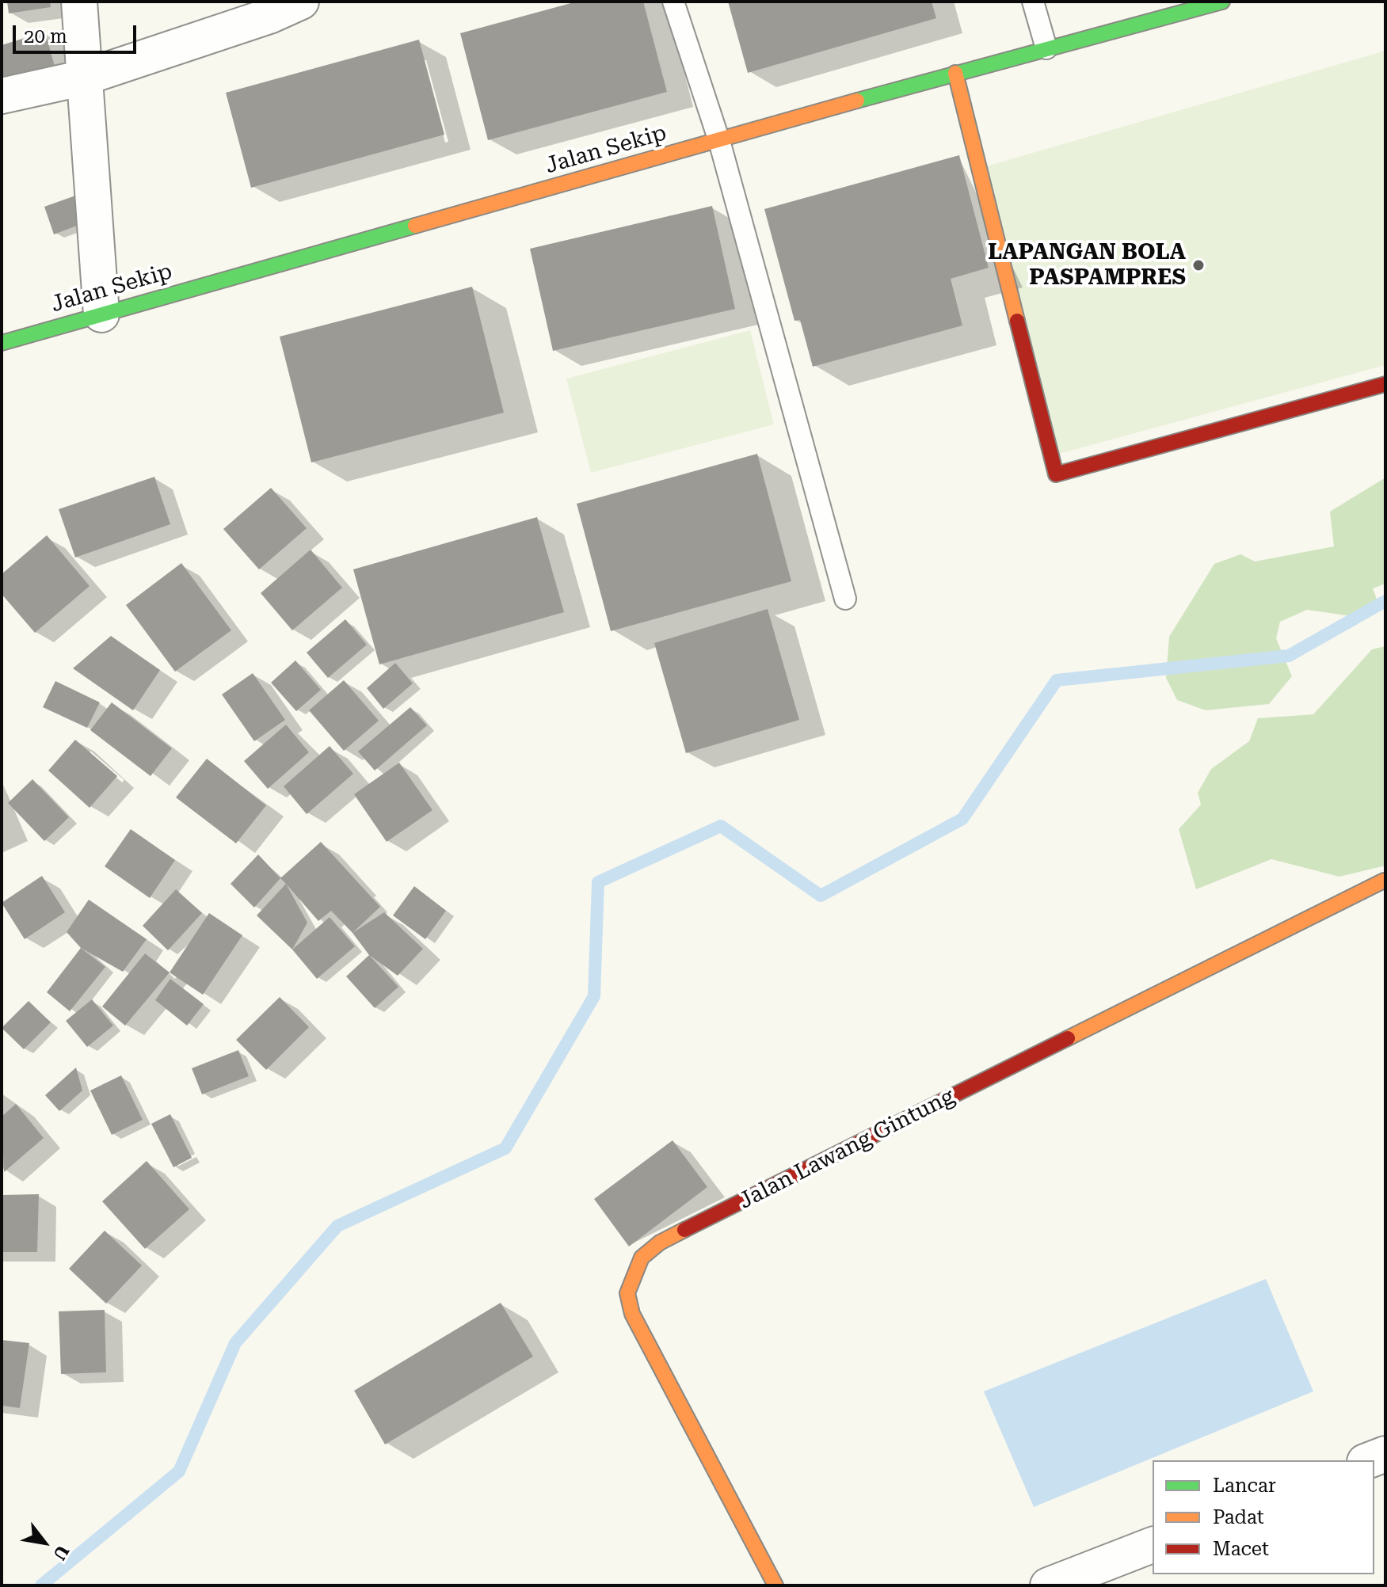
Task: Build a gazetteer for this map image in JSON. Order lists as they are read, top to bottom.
{
  "streets": {
    "street": ["Jalan Sekip", "Jalan Lawang Gintung"]
  },
  "places": ["LAPANGAN BOLA PASPAMPRES"],
  "legend": ["Lancar", "Padat", "Macet"],
  "scale_bar": "20 m",
  "north": "bottom right"
}
